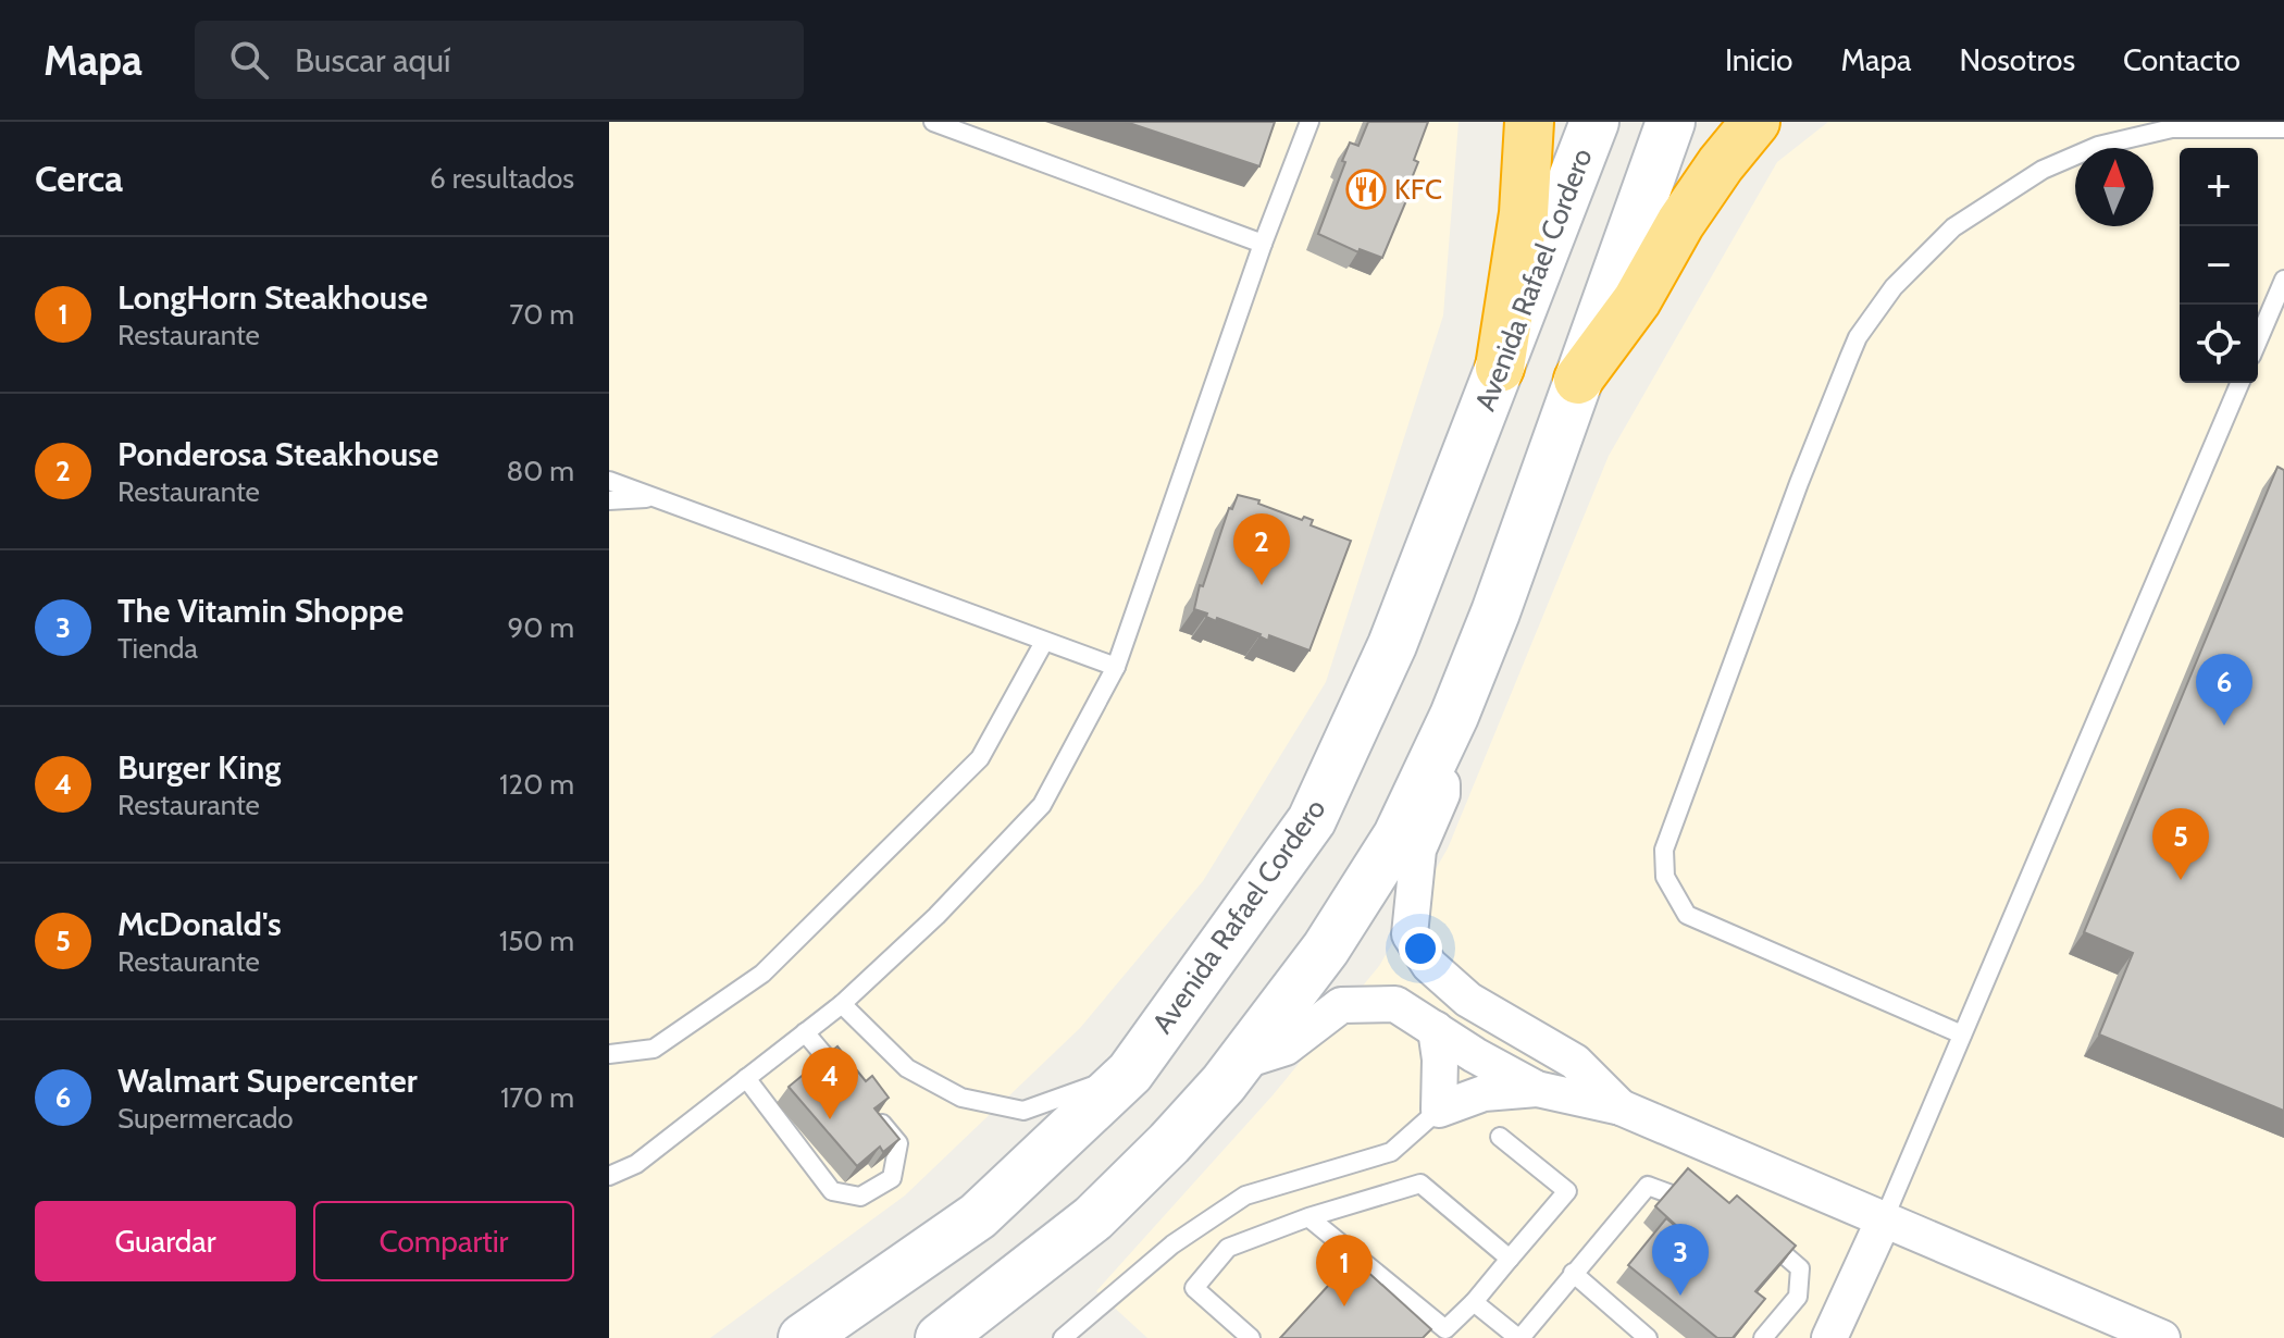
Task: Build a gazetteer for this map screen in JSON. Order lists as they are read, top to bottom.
{
  "streets": {
    "main road": ["Avenida Rafael Cordero"]
  },
  "places": {
    "restaurant": ["KFC"]
  },
  "north": "top",
  "page": {
    "header": "Mapa",
    "search": "Buscar aquí",
    "nav": [
      "Inicio",
      "Mapa",
      "Nosotros",
      "Contacto"
    ],
    "heading": ["Cerca", "6 resultados"],
    "map_buttons": ["+", "−"],
    "list": [
      {
        "mark": "1",
        "name": "LongHorn Steakhouse",
        "note": "Restaurante",
        "value": "70 m"
      },
      {
        "mark": "2",
        "name": "Ponderosa Steakhouse",
        "note": "Restaurante",
        "value": "80 m"
      },
      {
        "mark": "3",
        "name": "The Vitamin Shoppe",
        "note": "Tienda",
        "value": "90 m"
      },
      {
        "mark": "4",
        "name": "Burger King",
        "note": "Restaurante",
        "value": "120 m"
      },
      {
        "mark": "5",
        "name": "McDonald's",
        "note": "Restaurante",
        "value": "150 m"
      },
      {
        "mark": "6",
        "name": "Walmart Supercenter",
        "note": "Supermercado",
        "value": "170 m"
      }
    ],
    "pins": [
      "2",
      "6",
      "5",
      "4",
      "3",
      "1"
    ],
    "buttons": ["Guardar", "Compartir"]
  }
}
